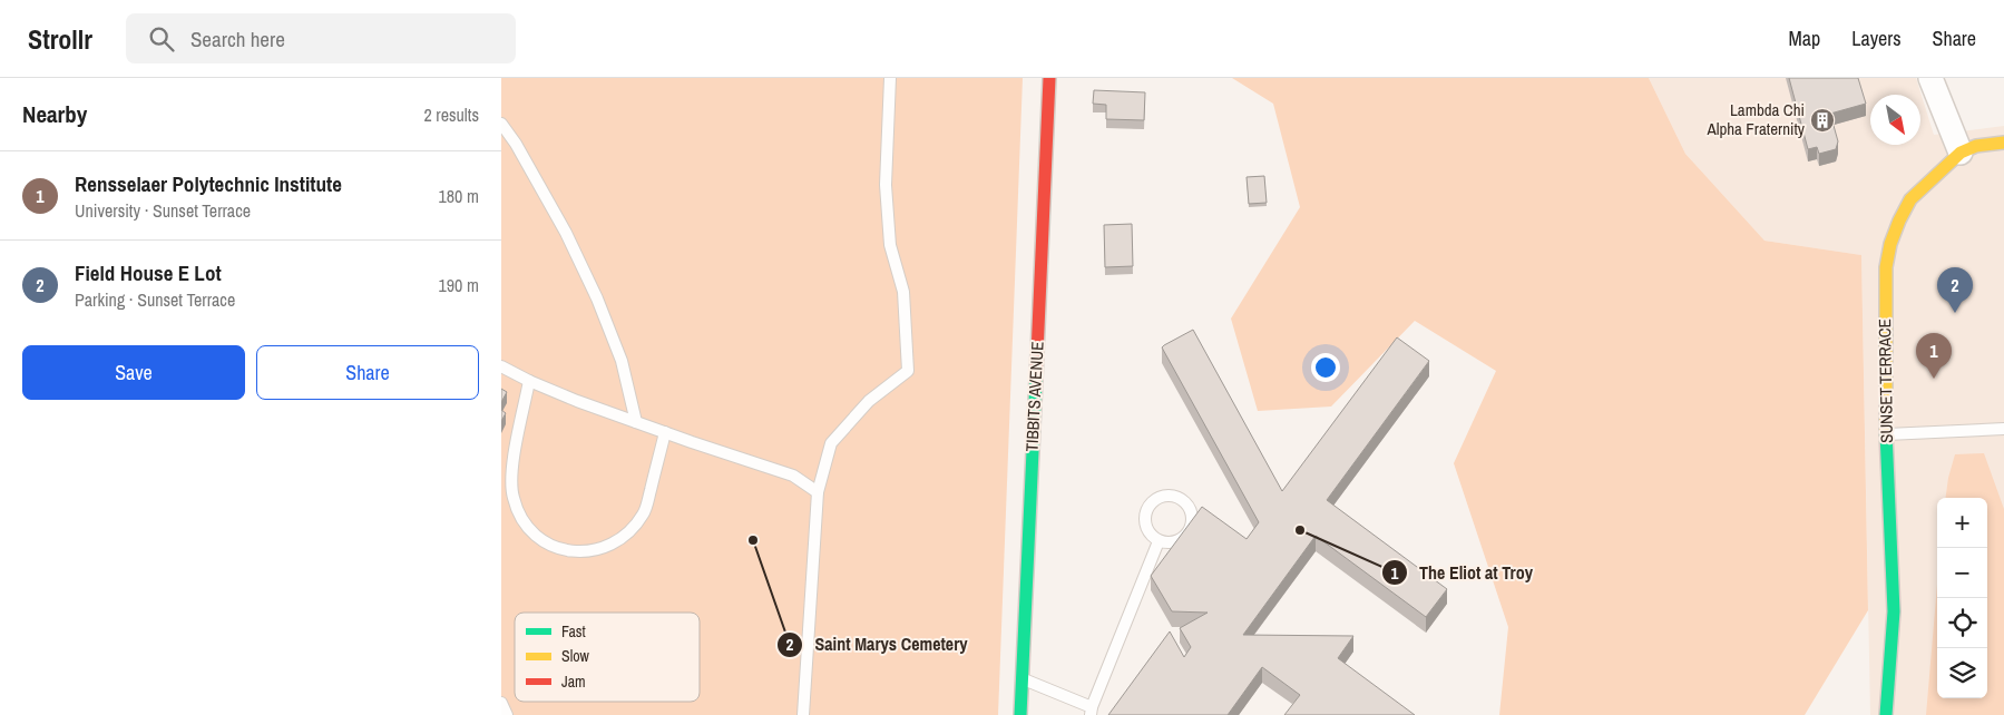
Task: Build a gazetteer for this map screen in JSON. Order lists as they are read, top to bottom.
{
  "streets": {
    "street": ["SUNSET TERRACE", "TIBBITS AVENUE"]
  },
  "places": {
    "building": ["Lambda Chi Alpha Fraternity"],
    "other": ["The Eliot at Troy", "Saint Marys Cemetery"]
  },
  "legend": ["Fast", "Slow", "Jam"],
  "north": "bottom right",
  "page": {
    "header": "Strollr",
    "search": "Search here",
    "nav": ["Map", "Layers", "Share"],
    "heading": ["Nearby", "2 results"],
    "list": [
      {
        "mark": "1",
        "name": "Rensselaer Polytechnic Institute",
        "note": "University · Sunset Terrace",
        "value": "180 m"
      },
      {
        "mark": "2",
        "name": "Field House E Lot",
        "note": "Parking · Sunset Terrace",
        "value": "190 m"
      }
    ],
    "pins": ["2", "1"],
    "buttons": ["Save", "Share"],
    "map_buttons": ["+", "−"]
  }
}
